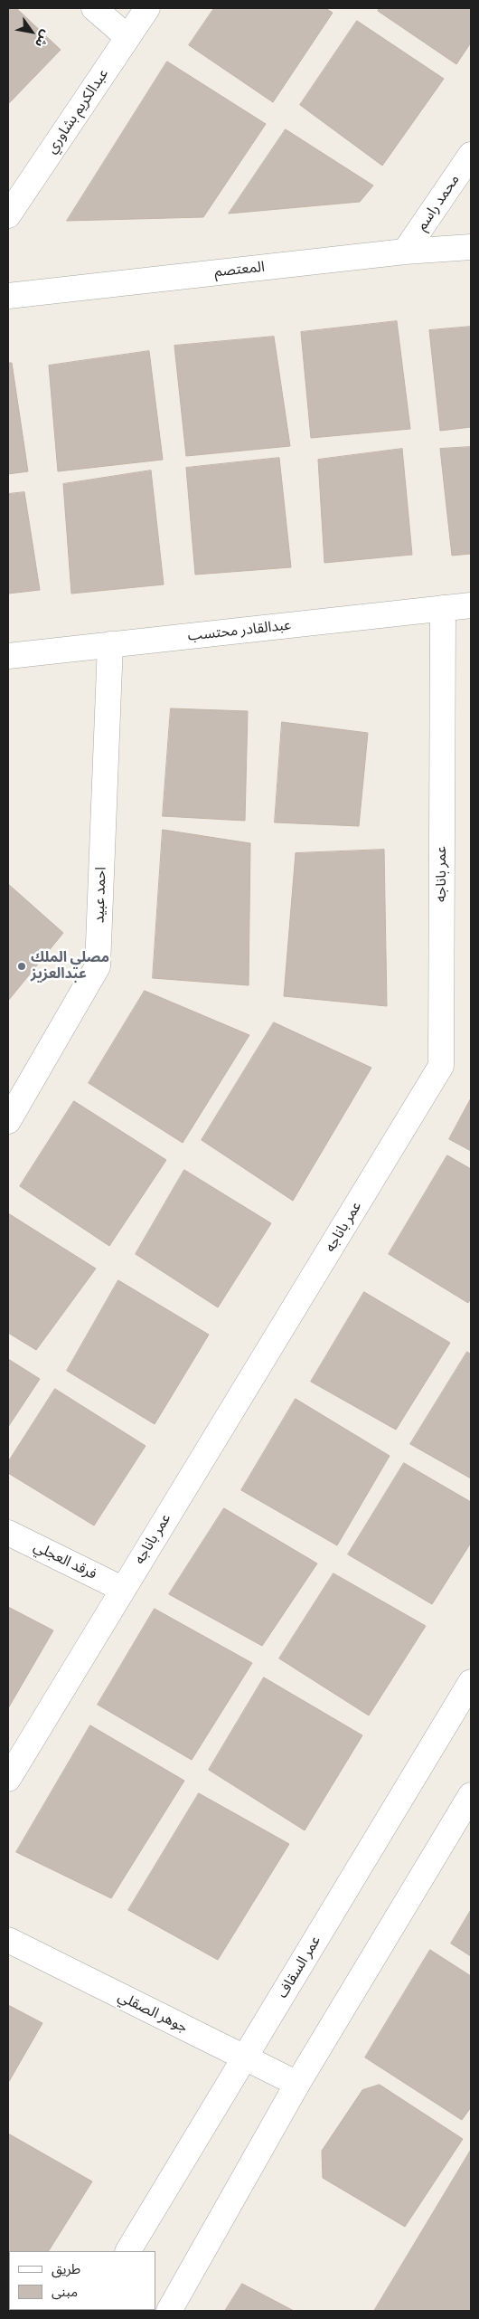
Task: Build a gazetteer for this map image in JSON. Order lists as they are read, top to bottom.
{
  "streets": {
    "street": [
      "عبدالكريم بشاوري",
      "محمد راسم",
      "المعتصم",
      "عبدالقادر محتسب",
      "عمر باناجه",
      "احمد عبيد",
      "فرقد العجلي",
      "عمر السقاف",
      "جوهر الصقلي"
    ]
  },
  "crossings": [
    ["محمد راسم", "المعتصم"],
    ["عبدالقادر محتسب", "عمر باناجه"],
    ["عبدالقادر محتسب", "احمد عبيد"],
    ["عمر باناجه", "فرقد العجلي"],
    ["عمر السقاف", "جوهر الصقلي"]
  ],
  "places": ["مصلي الملك عبدالعزيز"],
  "legend": ["طريق", "مبنى"],
  "north": "bottom right"
}
